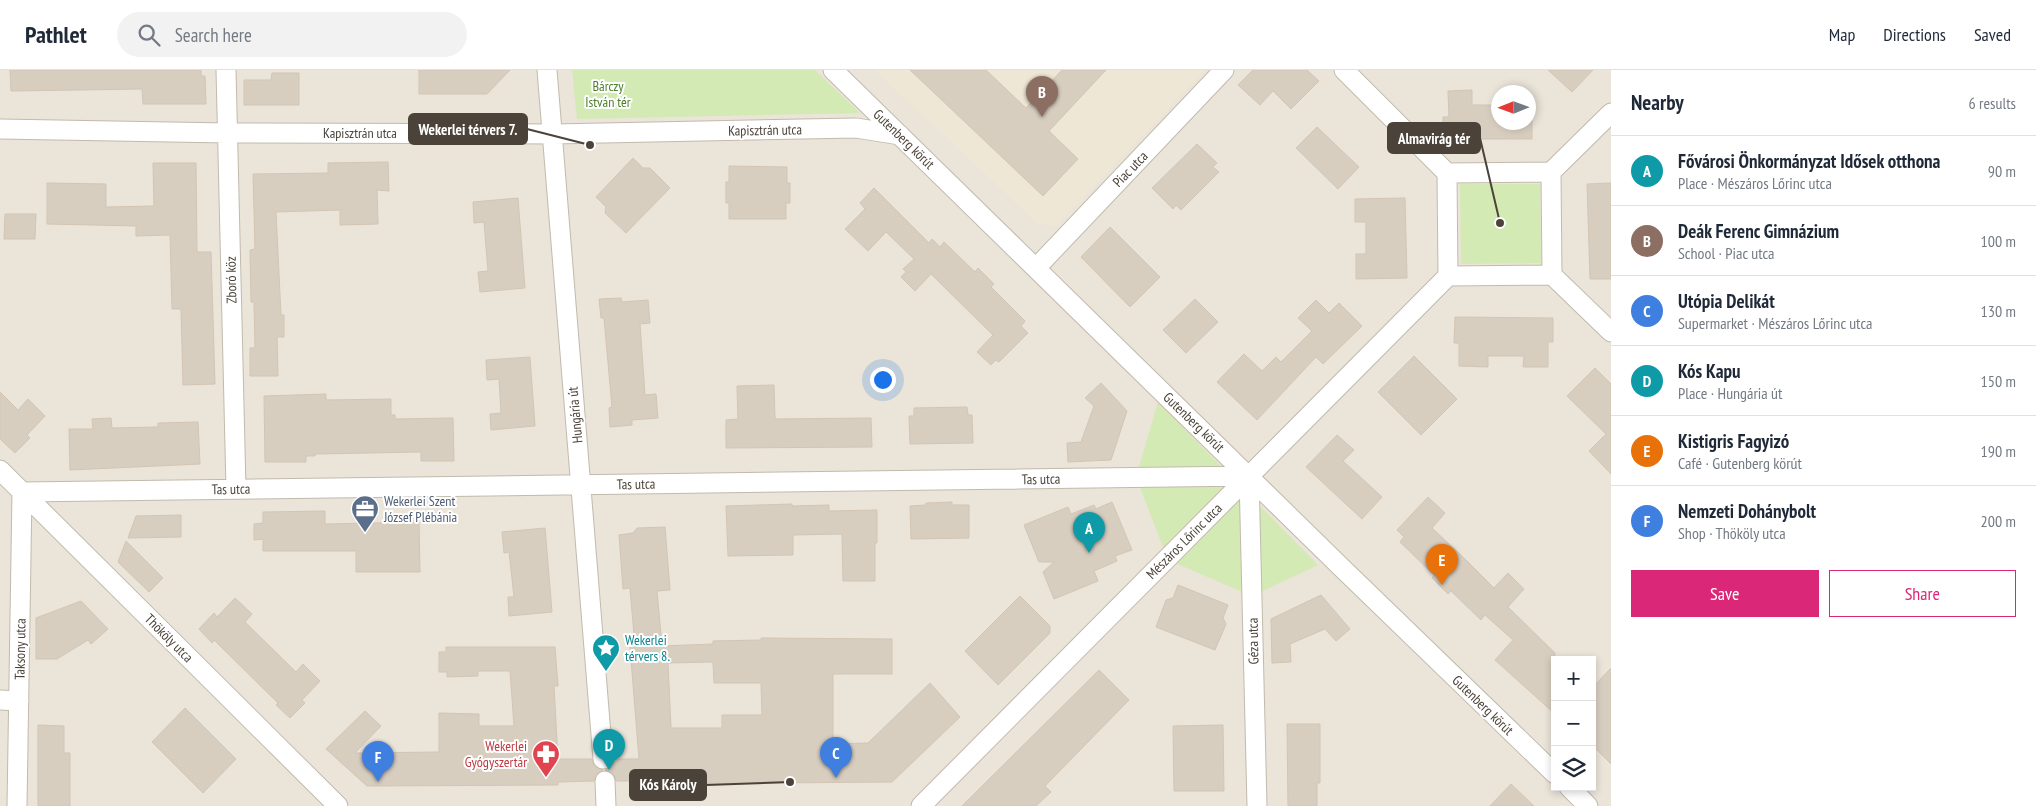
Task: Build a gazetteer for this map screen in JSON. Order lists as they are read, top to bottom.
{
  "streets": {
    "street": [
      "Kapisztrán utca",
      "Gutenberg körút",
      "Piac utca",
      "Zboró köz",
      "Hungária út",
      "Tas utca",
      "Mészáros Lőrinc utca",
      "Thököly utca",
      "Géza utca",
      "Taksony utca"
    ]
  },
  "crossings": [
    ["Kapisztrán utca", "Gutenberg körút"],
    ["Kapisztrán utca", "Zboró köz"],
    ["Kapisztrán utca", "Hungária út"],
    ["Gutenberg körút", "Piac utca"],
    ["Gutenberg körút", "Tas utca"],
    ["Gutenberg körút", "Mészáros Lőrinc utca"],
    ["Gutenberg körút", "Géza utca"],
    ["Zboró köz", "Tas utca"],
    ["Hungária út", "Tas utca"],
    ["Tas utca", "Mészáros Lőrinc utca"],
    ["Tas utca", "Thököly utca"],
    ["Tas utca", "Géza utca"],
    ["Tas utca", "Taksony utca"],
    ["Mészáros Lőrinc utca", "Géza utca"],
    ["Thököly utca", "Taksony utca"]
  ],
  "parks": ["Bárczy István tér"],
  "places": {
    "other": ["Wekerlei térvers 7.", "Almavirág tér", "Kós Károly"],
    "office": ["Wekerlei Szent József Plébánia"],
    "place": ["Wekerlei térvers 8."],
    "pharmacy": ["Wekerlei Gyógyszertár"]
  },
  "north": "left",
  "page": {
    "header": "Pathlet",
    "search": "Search here",
    "nav": ["Map", "Directions", "Saved"],
    "heading": ["Nearby", "6 results"],
    "pins": [
      "B",
      "A",
      "E",
      "D",
      "C",
      "F"
    ],
    "list": [
      {
        "mark": "A",
        "name": "Fővárosi Önkormányzat Idősek otthona",
        "note": "Place · Mészáros Lőrinc utca",
        "value": "90 m"
      },
      {
        "mark": "B",
        "name": "Deák Ferenc Gimnázium",
        "note": "School · Piac utca",
        "value": "100 m"
      },
      {
        "mark": "C",
        "name": "Utópia Delikát",
        "note": "Supermarket · Mészáros Lőrinc utca",
        "value": "130 m"
      },
      {
        "mark": "D",
        "name": "Kós Kapu",
        "note": "Place · Hungária út",
        "value": "150 m"
      },
      {
        "mark": "E",
        "name": "Kistigris Fagyizó",
        "note": "Café · Gutenberg körút",
        "value": "190 m"
      },
      {
        "mark": "F",
        "name": "Nemzeti Dohánybolt",
        "note": "Shop · Thököly utca",
        "value": "200 m"
      }
    ],
    "buttons": ["Save", "Share"],
    "map_buttons": ["+", "−"]
  }
}
